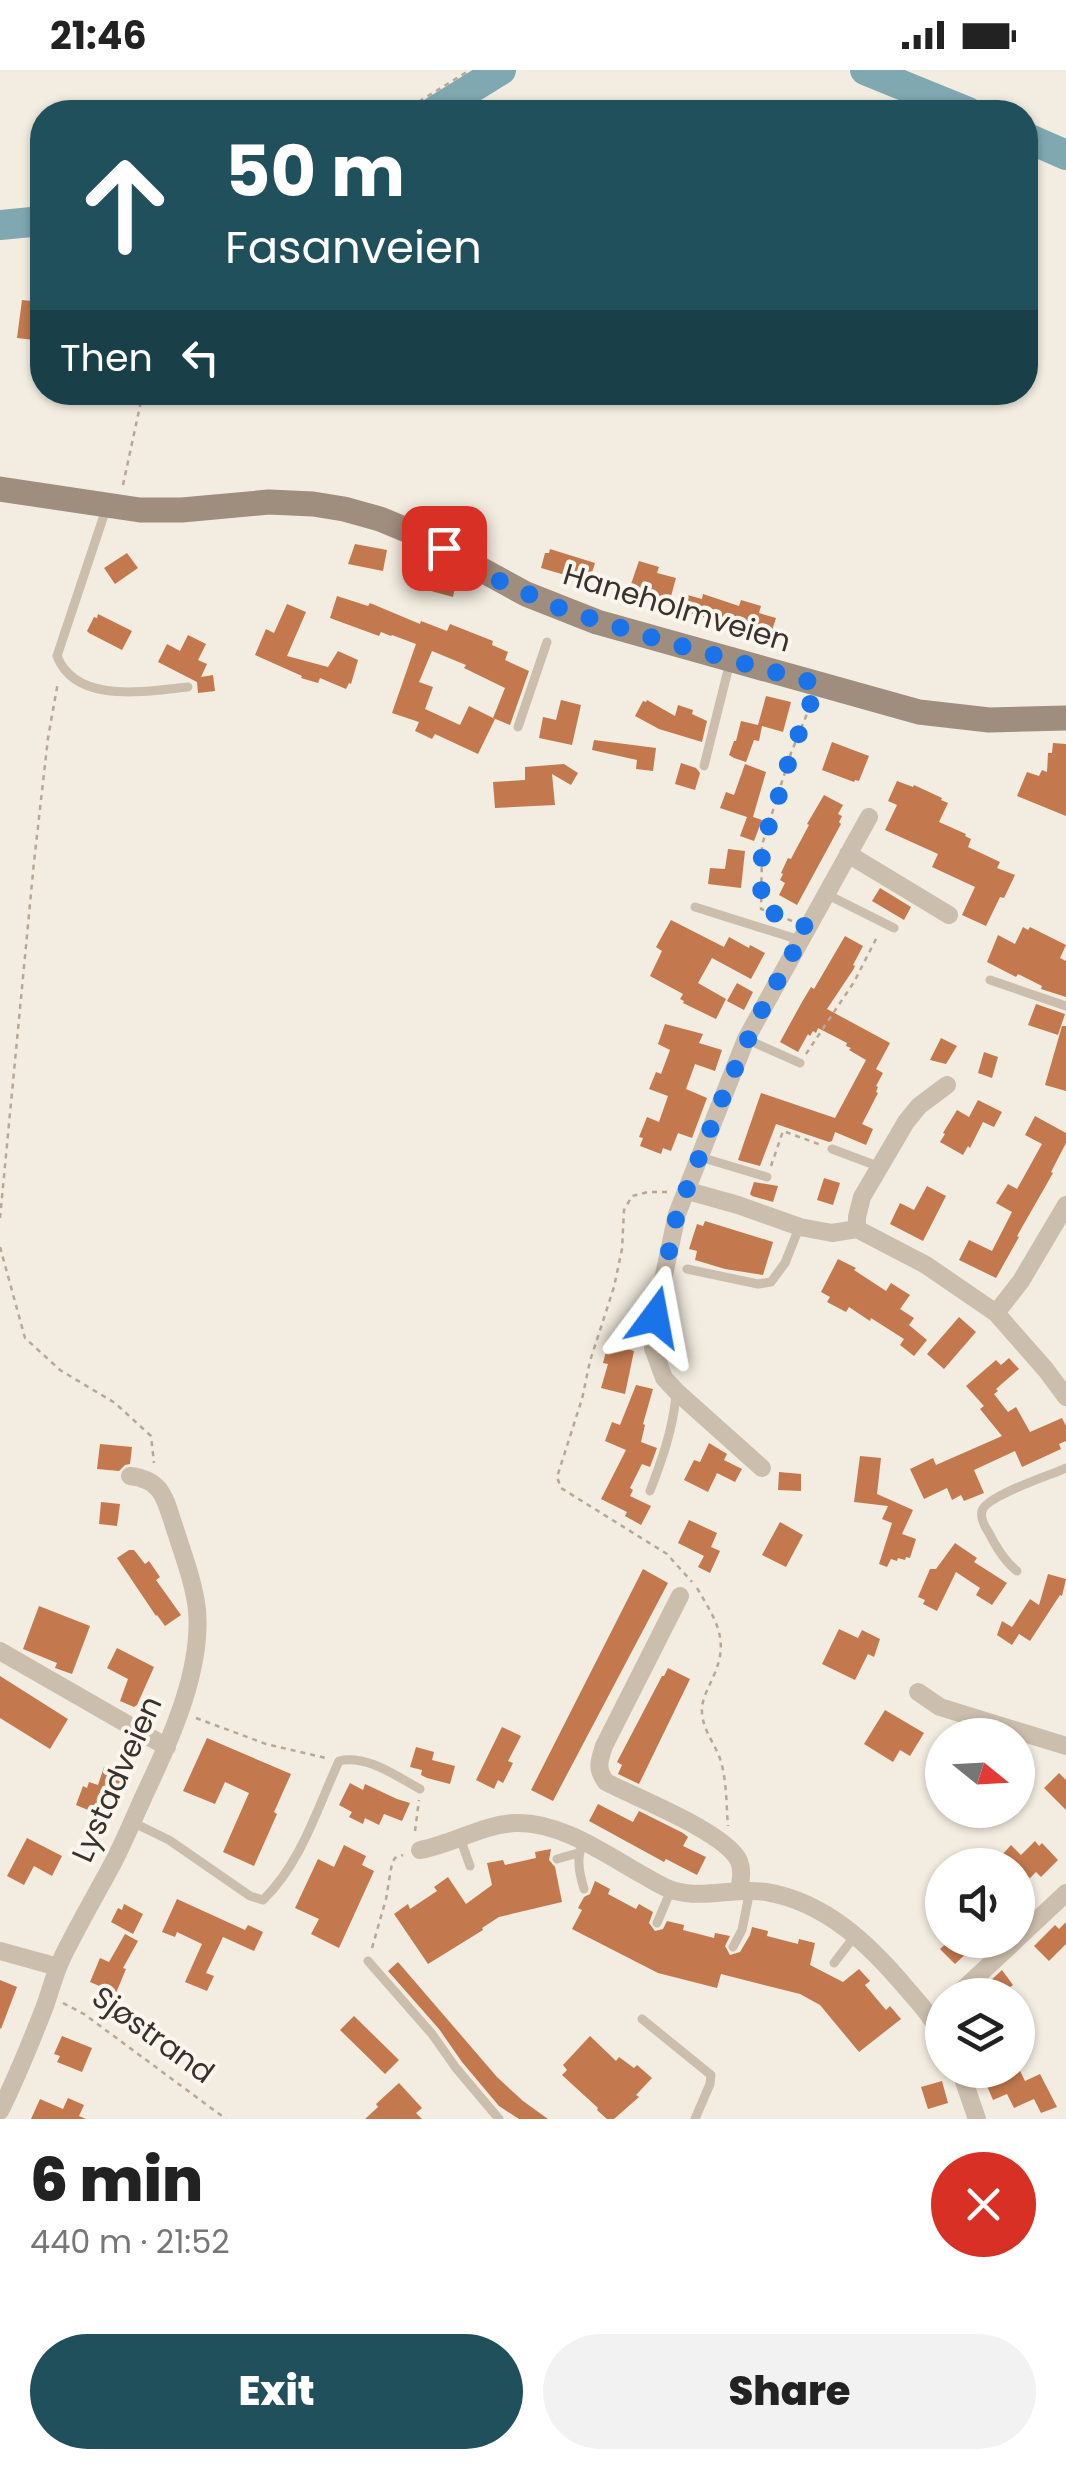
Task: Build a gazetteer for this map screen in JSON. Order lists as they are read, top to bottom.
{
  "streets": {
    "main road": ["Haneholmveien"],
    "street": ["Lystadveien"],
    "path": ["Sjøstrand"]
  },
  "crossings": [
    ["Lystadveien", "Sjøstrand"]
  ],
  "north": "right",
  "page": {
    "status": "21:46",
    "turn": ["50 m", "Fasanveien"],
    "then": "Then",
    "heading": ["6 min", "440 m · 21:52"],
    "buttons": ["Exit", "Share"]
  }
}
